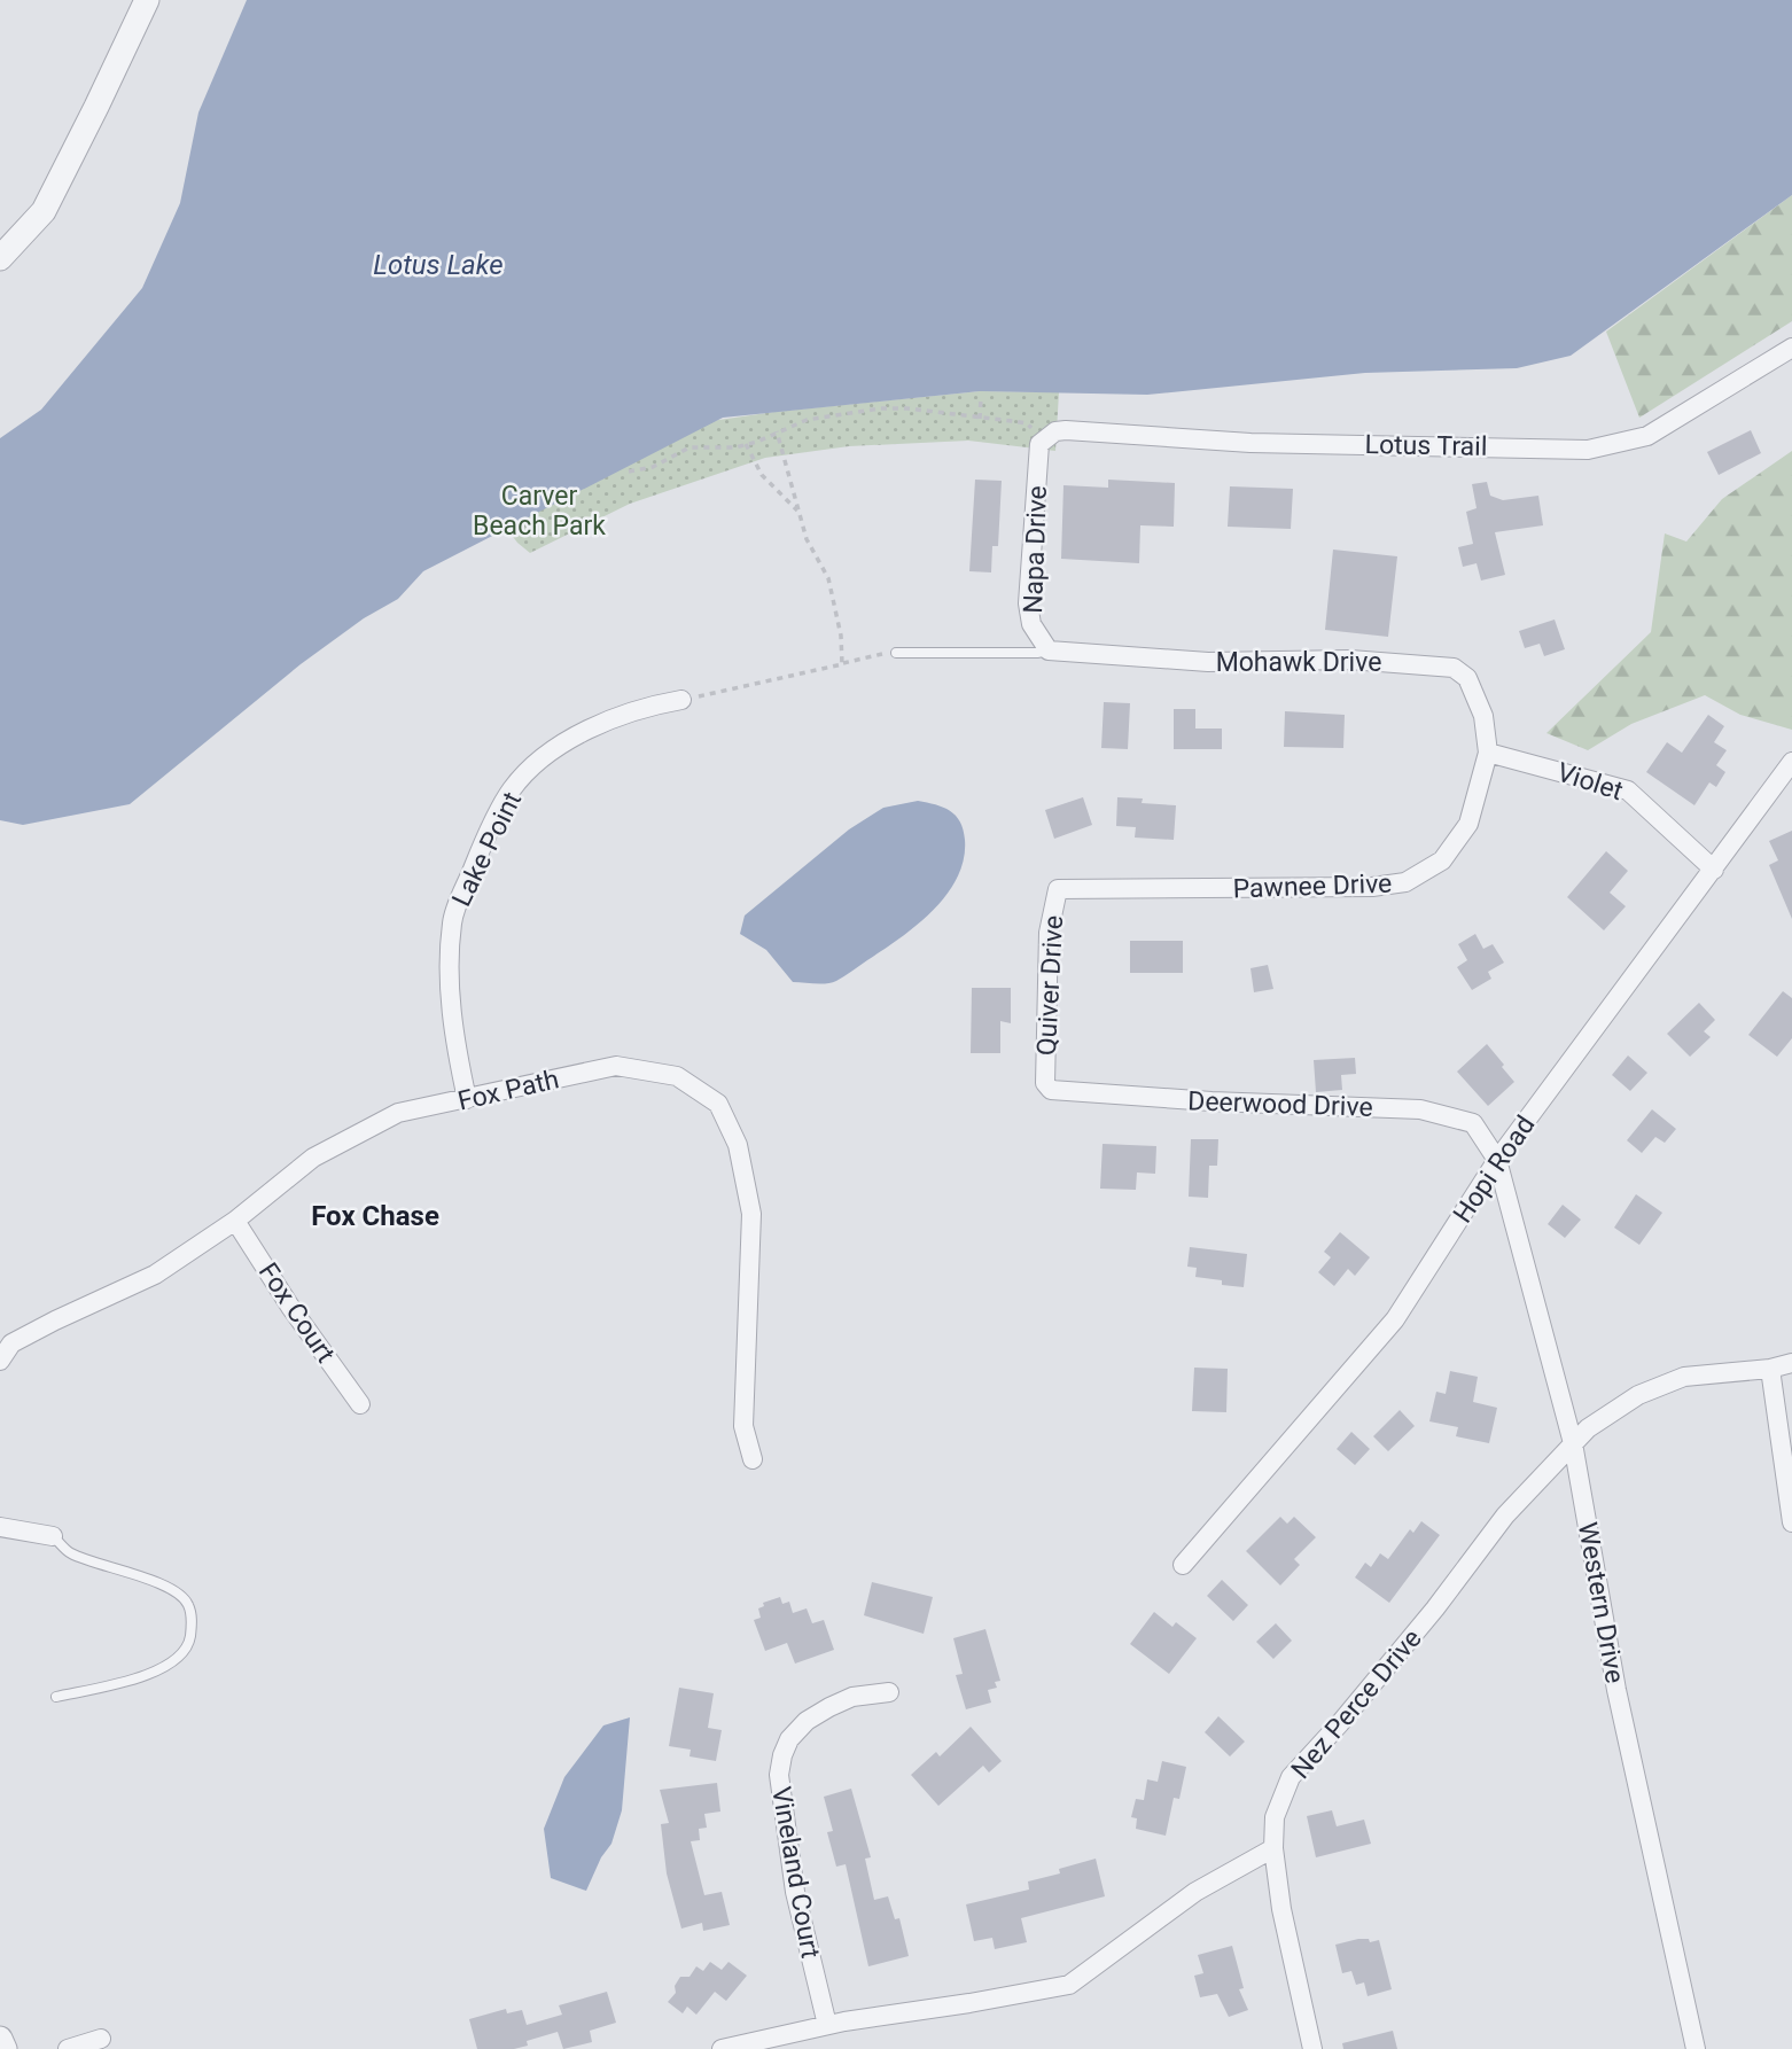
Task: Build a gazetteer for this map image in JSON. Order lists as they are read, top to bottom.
{
  "streets": {
    "street": [
      "Lotus Trail",
      "Napa Drive",
      "Mohawk Drive",
      "Violet",
      "Lake Point",
      "Pawnee Drive",
      "Quiver Drive",
      "Fox Path",
      "Deerwood Drive",
      "Hopi Road",
      "Fox Court",
      "Western Drive",
      "Nez Perce Drive",
      "Vineland Court"
    ]
  },
  "crossings": [
    ["Lotus Trail", "Napa Drive"],
    ["Napa Drive", "Mohawk Drive"],
    ["Mohawk Drive", "Violet"],
    ["Mohawk Drive", "Pawnee Drive"],
    ["Violet", "Pawnee Drive"],
    ["Violet", "Hopi Road"],
    ["Lake Point", "Fox Path"],
    ["Pawnee Drive", "Quiver Drive"],
    ["Quiver Drive", "Deerwood Drive"],
    ["Fox Path", "Fox Court"],
    ["Deerwood Drive", "Hopi Road"],
    ["Deerwood Drive", "Western Drive"],
    ["Hopi Road", "Western Drive"],
    ["Western Drive", "Nez Perce Drive"]
  ],
  "districts": ["Fox Chase"],
  "water": ["Lotus Lake"],
  "parks": ["Carver Beach Park"]
}
